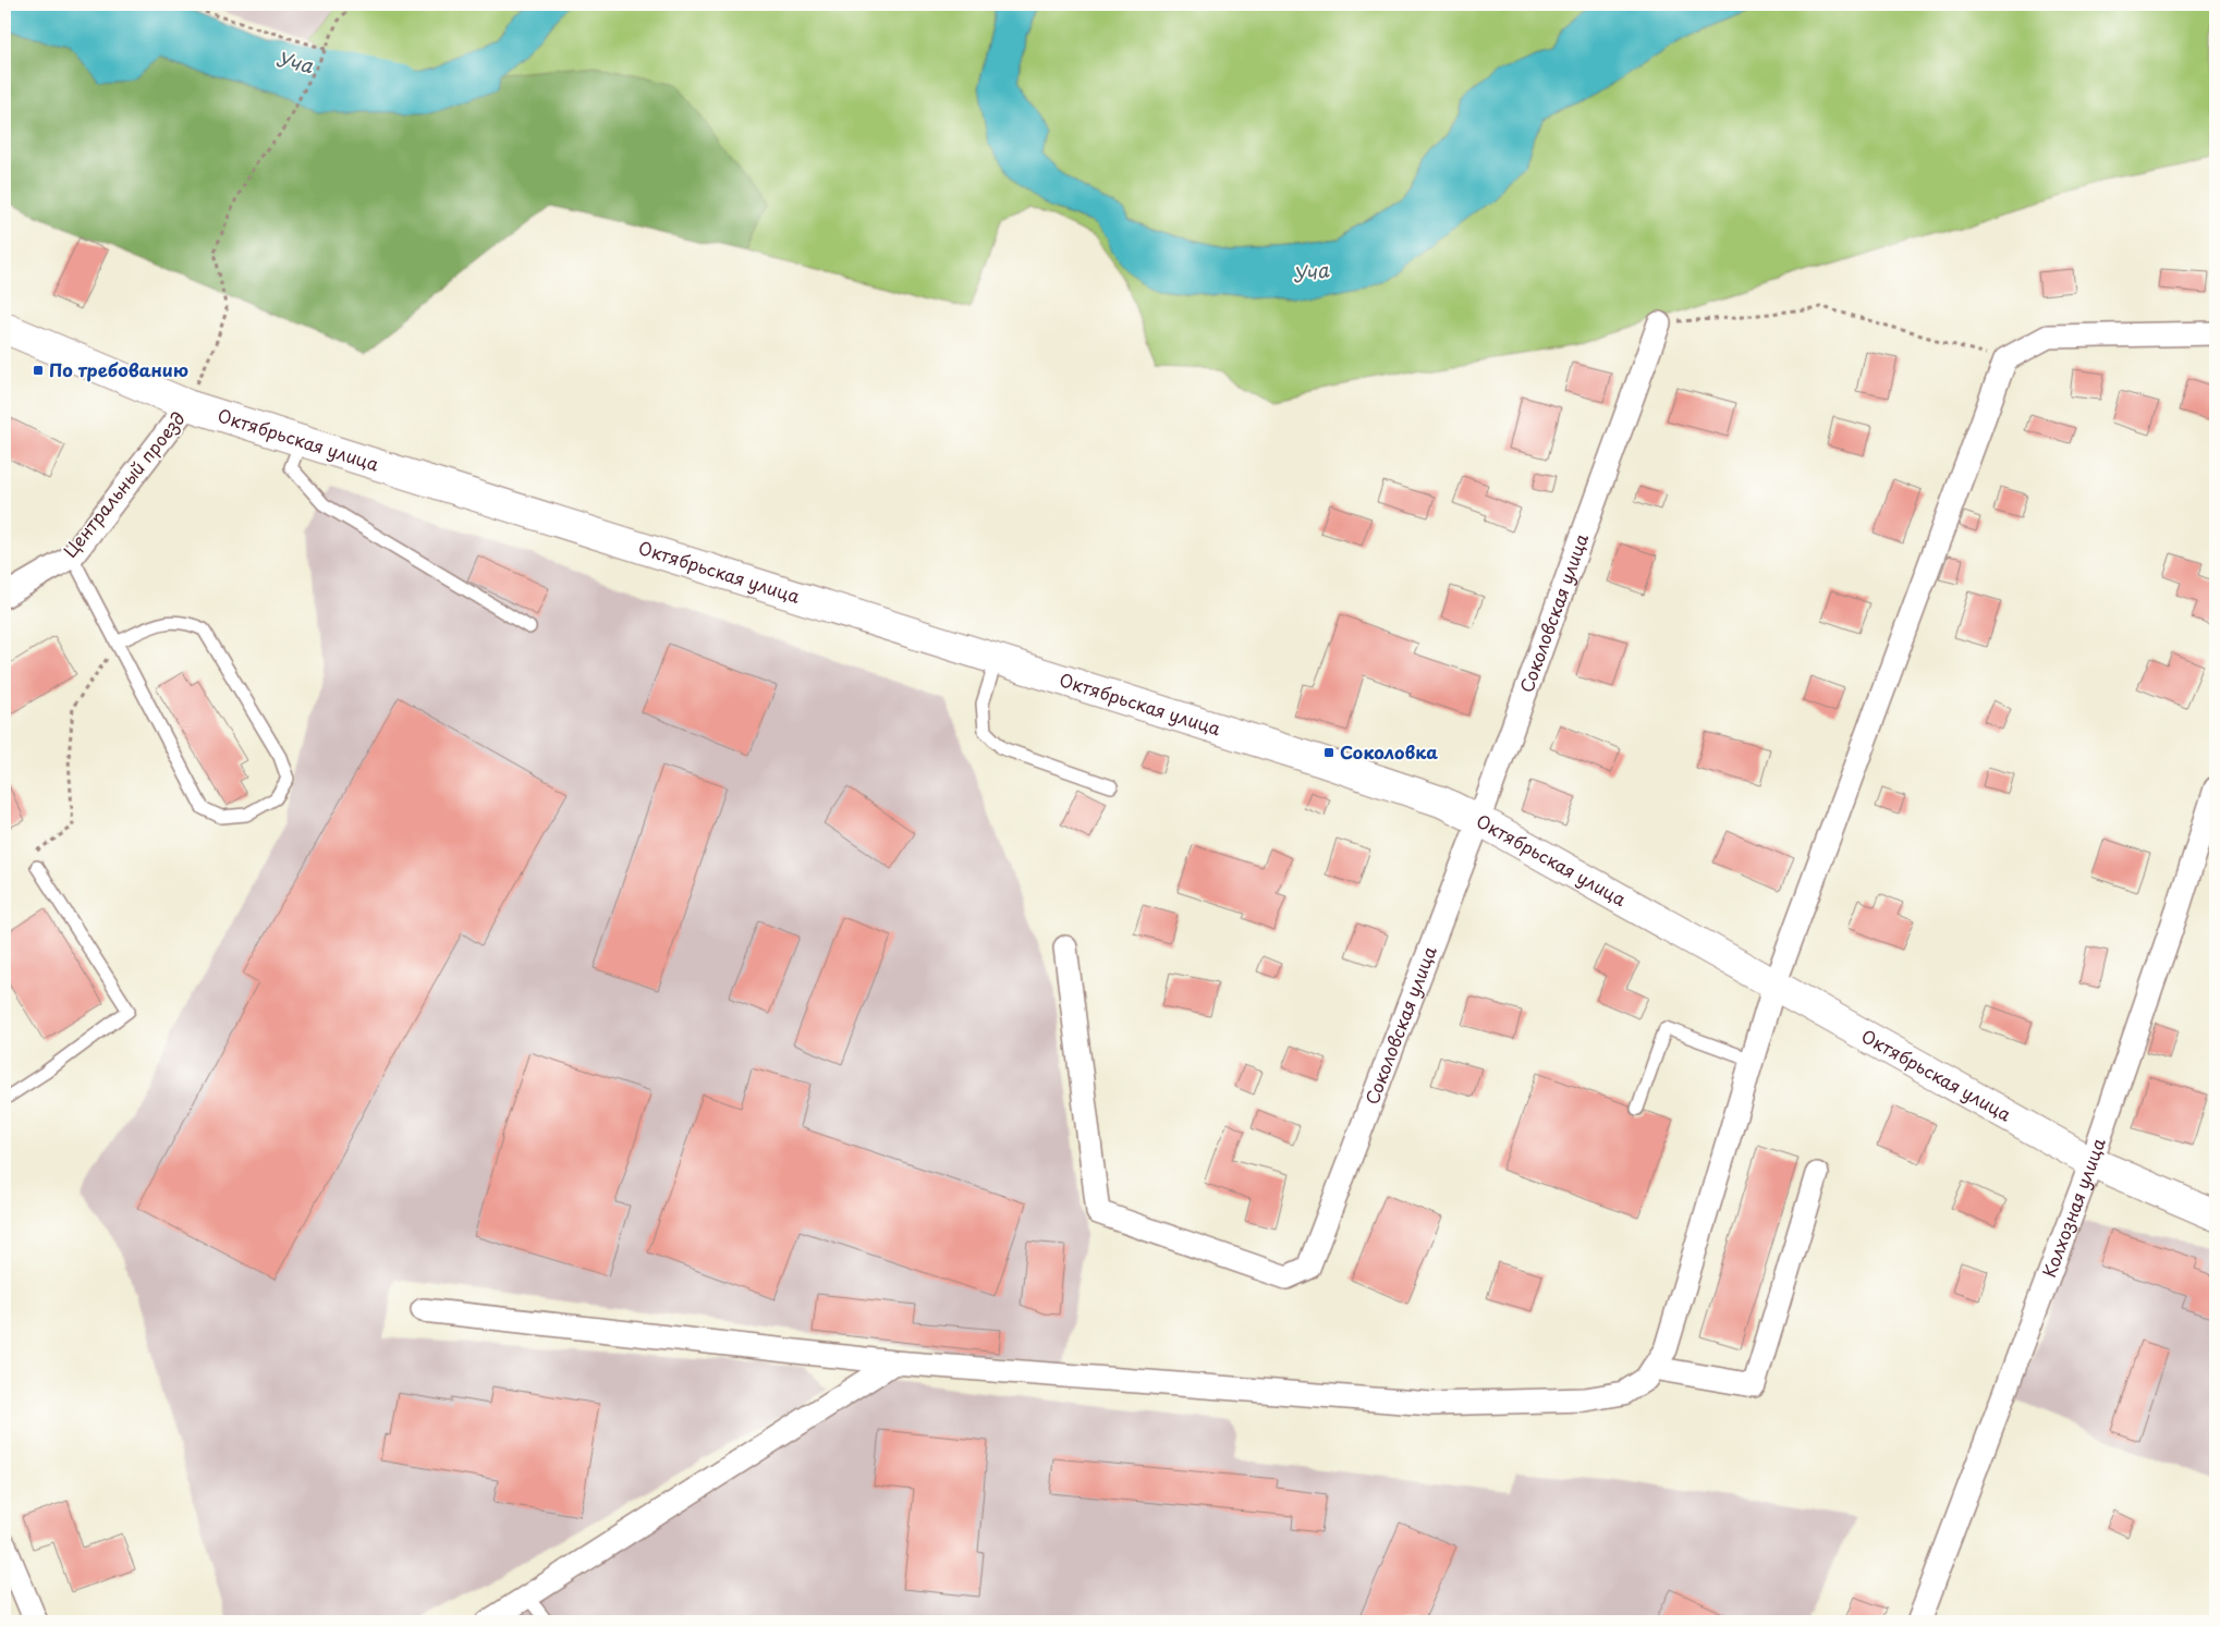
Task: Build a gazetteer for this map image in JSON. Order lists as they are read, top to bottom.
{
  "streets": {
    "street": [
      "Октябрьская улица",
      "Центральный проезд",
      "Соколовская улица",
      "Колхозная улица"
    ]
  },
  "crossings": [
    ["Октябрьская улица", "Центральный проезд"],
    ["Октябрьская улица", "Соколовская улица"],
    ["Октябрьская улица", "Колхозная улица"]
  ],
  "water": ["Уча"],
  "places": {
    "transit": ["По требованию", "Соколовка"]
  }
}
